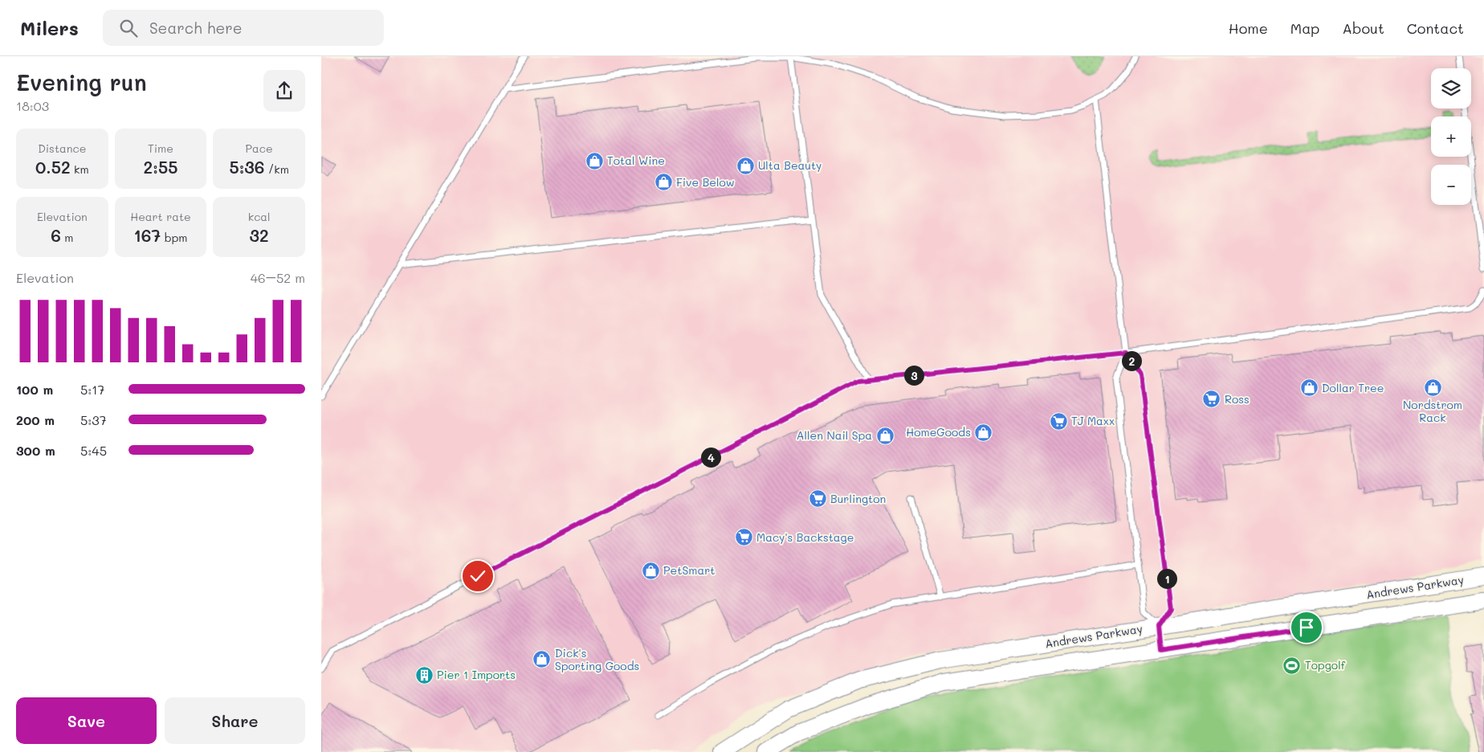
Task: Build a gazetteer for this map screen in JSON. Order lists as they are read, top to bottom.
{
  "streets": {
    "street": ["Andrews Parkway"]
  },
  "places": {
    "shop": [
      "Total Wine",
      "Ulta Beauty",
      "Five Below",
      "Nordstrom Rack",
      "Dollar Tree",
      "HomeGoods",
      "Allen Nail Spa",
      "PetSmart",
      "Dick's Sporting Goods"
    ],
    "supermarket": [
      "Ross",
      "TJ Maxx",
      "Burlington",
      "Macy's Backstage"
    ],
    "sports": ["Topgolf"],
    "building": ["Pier 1 Imports"]
  },
  "page": {
    "header": "Milers",
    "search": "Search here",
    "nav": [
      "Home",
      "Map",
      "About",
      "Contact"
    ],
    "heading": ["Evening run", "18:03"],
    "map_buttons": ["+", "−"],
    "stats": [
      ["Distance", "0.52 km"],
      ["Time", "2:55"],
      ["Pace", "5:36 /km"],
      ["Elevation", "6 m"],
      ["Heart rate", "167 bpm"],
      ["kcal", "32"]
    ],
    "chart": ["Elevation", "46–52 m"],
    "pins": [
      "2",
      "3",
      "4",
      "1"
    ],
    "list": [
      {
        "name": "100 m",
        "note": "5:17"
      },
      {
        "name": "200 m",
        "note": "5:37"
      },
      {
        "name": "300 m",
        "note": "5:45"
      }
    ],
    "buttons": ["Save", "Share"]
  }
}
